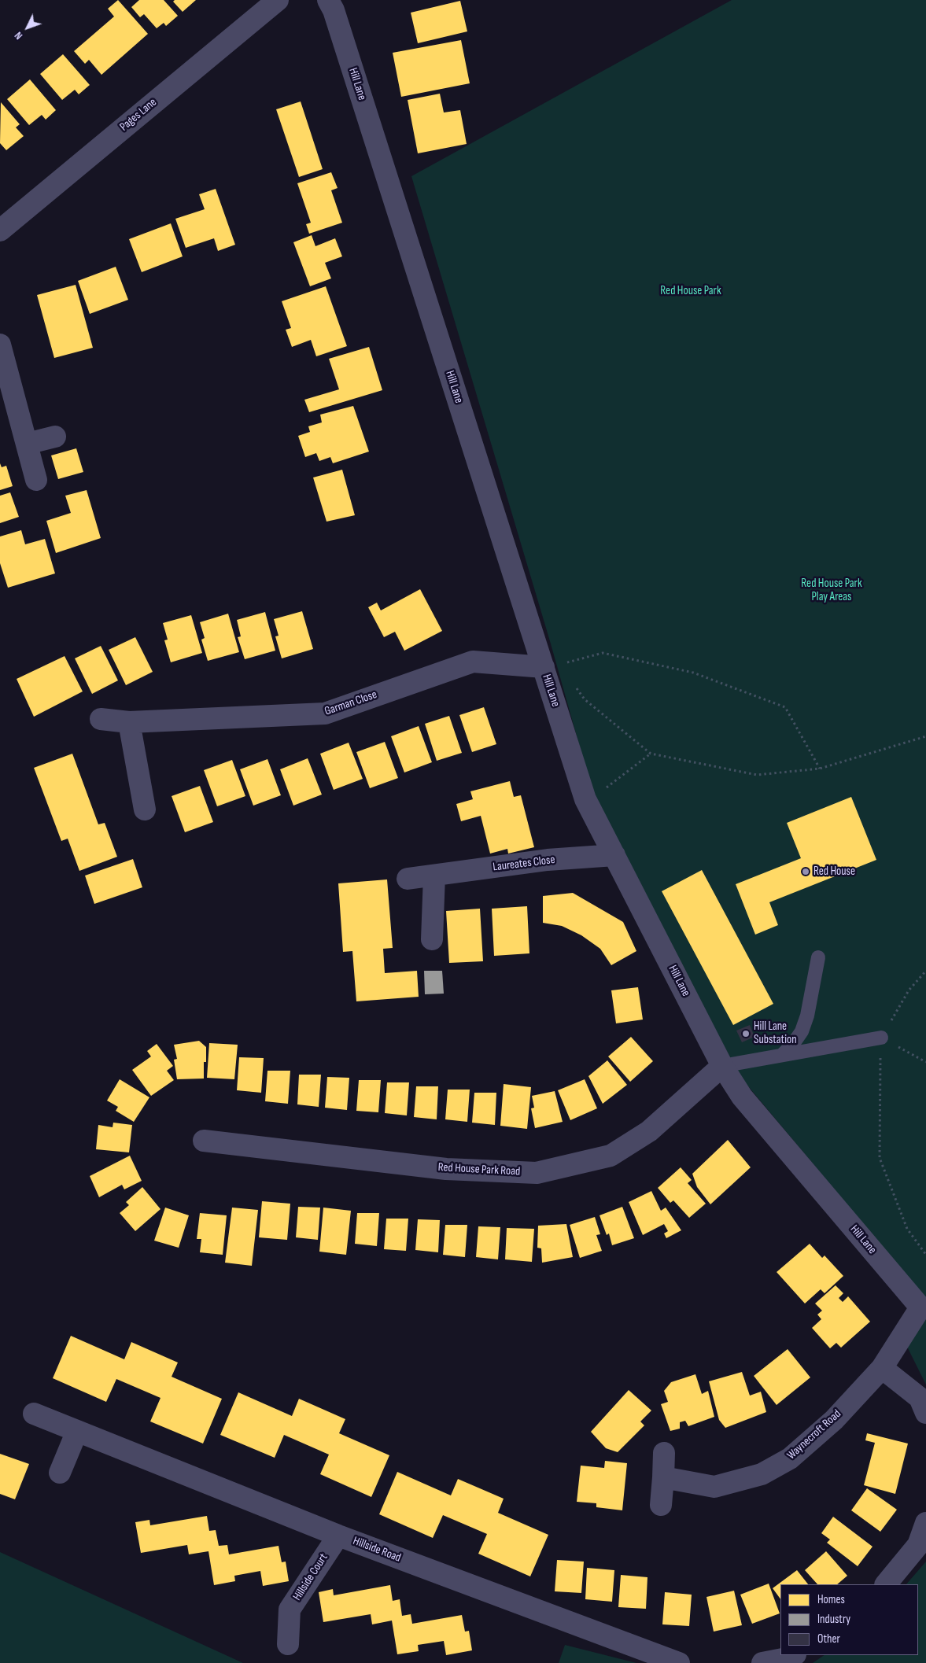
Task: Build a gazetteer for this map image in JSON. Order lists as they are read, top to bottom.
{
  "streets": {
    "street": [
      "Hill Lane",
      "Pages Lane",
      "Garman Close",
      "Laureates Close",
      "Red House Park Road",
      "Waynecroft Road",
      "Hillside Road",
      "Hillside Court"
    ]
  },
  "crossings": [
    ["Hill Lane", "Garman Close"],
    ["Hill Lane", "Laureates Close"],
    ["Hill Lane", "Red House Park Road"],
    ["Hill Lane", "Waynecroft Road"],
    ["Hillside Road", "Hillside Court"]
  ],
  "parks": ["Red House Park", "Red House Park Play Areas"],
  "places": ["Red House", "Hill Lane Substation"],
  "legend": ["Homes", "Industry", "Other"],
  "north": "bottom left"
}
